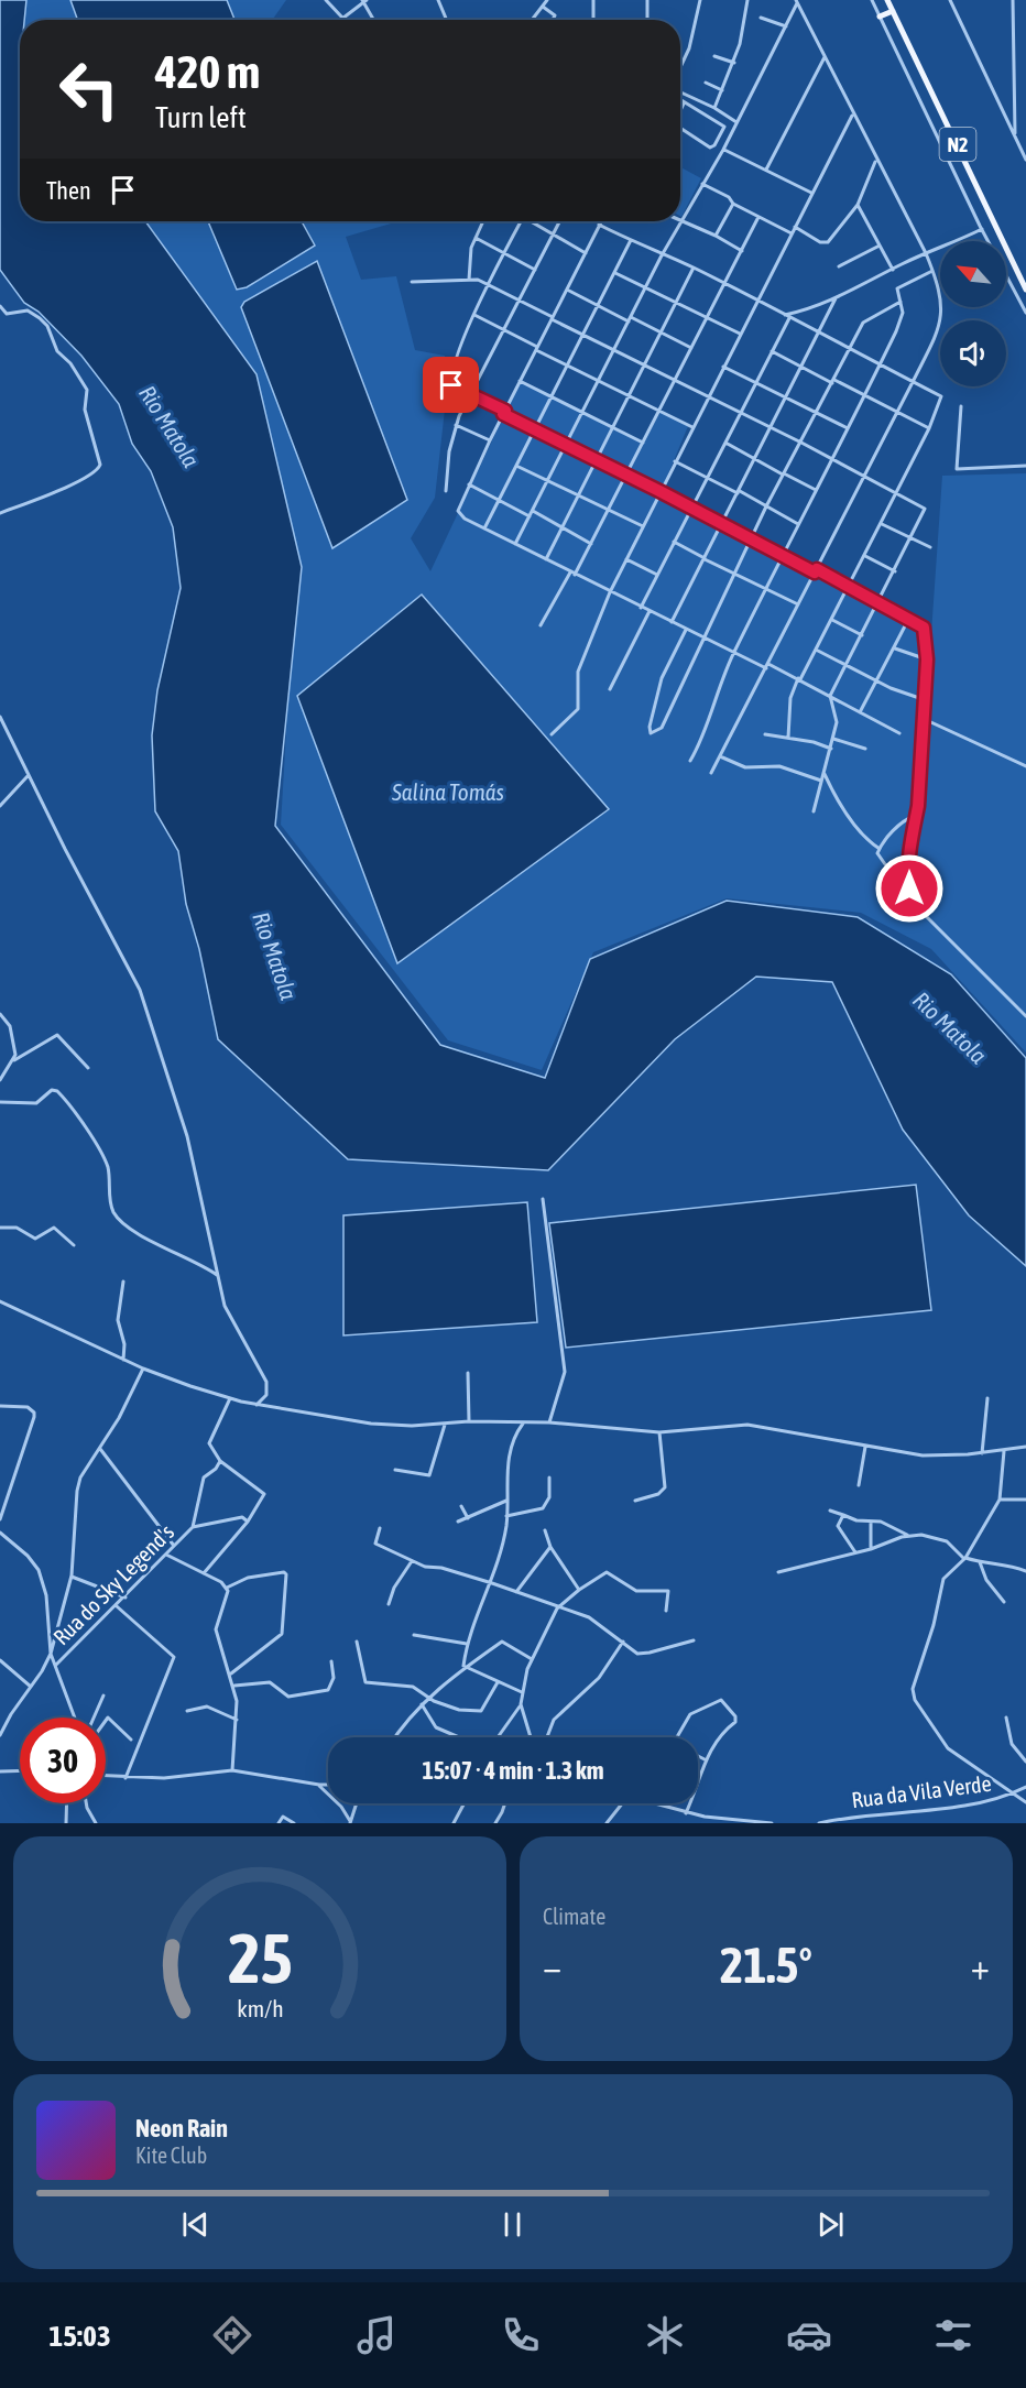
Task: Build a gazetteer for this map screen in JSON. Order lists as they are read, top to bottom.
{
  "streets": {
    "main road": ["N2"],
    "street": ["Rua do Sky Legend's", "Rua da Vila Verde"]
  },
  "water": ["Rio Matola", "Salina Tomás"],
  "north": "top left",
  "page": {
    "turn": ["420 m", "Turn left"],
    "then": "Then",
    "limit": "30",
    "trip": "15:07 · 4 min · 1.3 km",
    "tile": "Climate",
    "heat": ["−", "21.5°", "+"],
    "song": ["Neon Rain", "Kite Club"],
    "tabs": "15:03",
    "gauge": ["25", "km/h"]
  }
}
